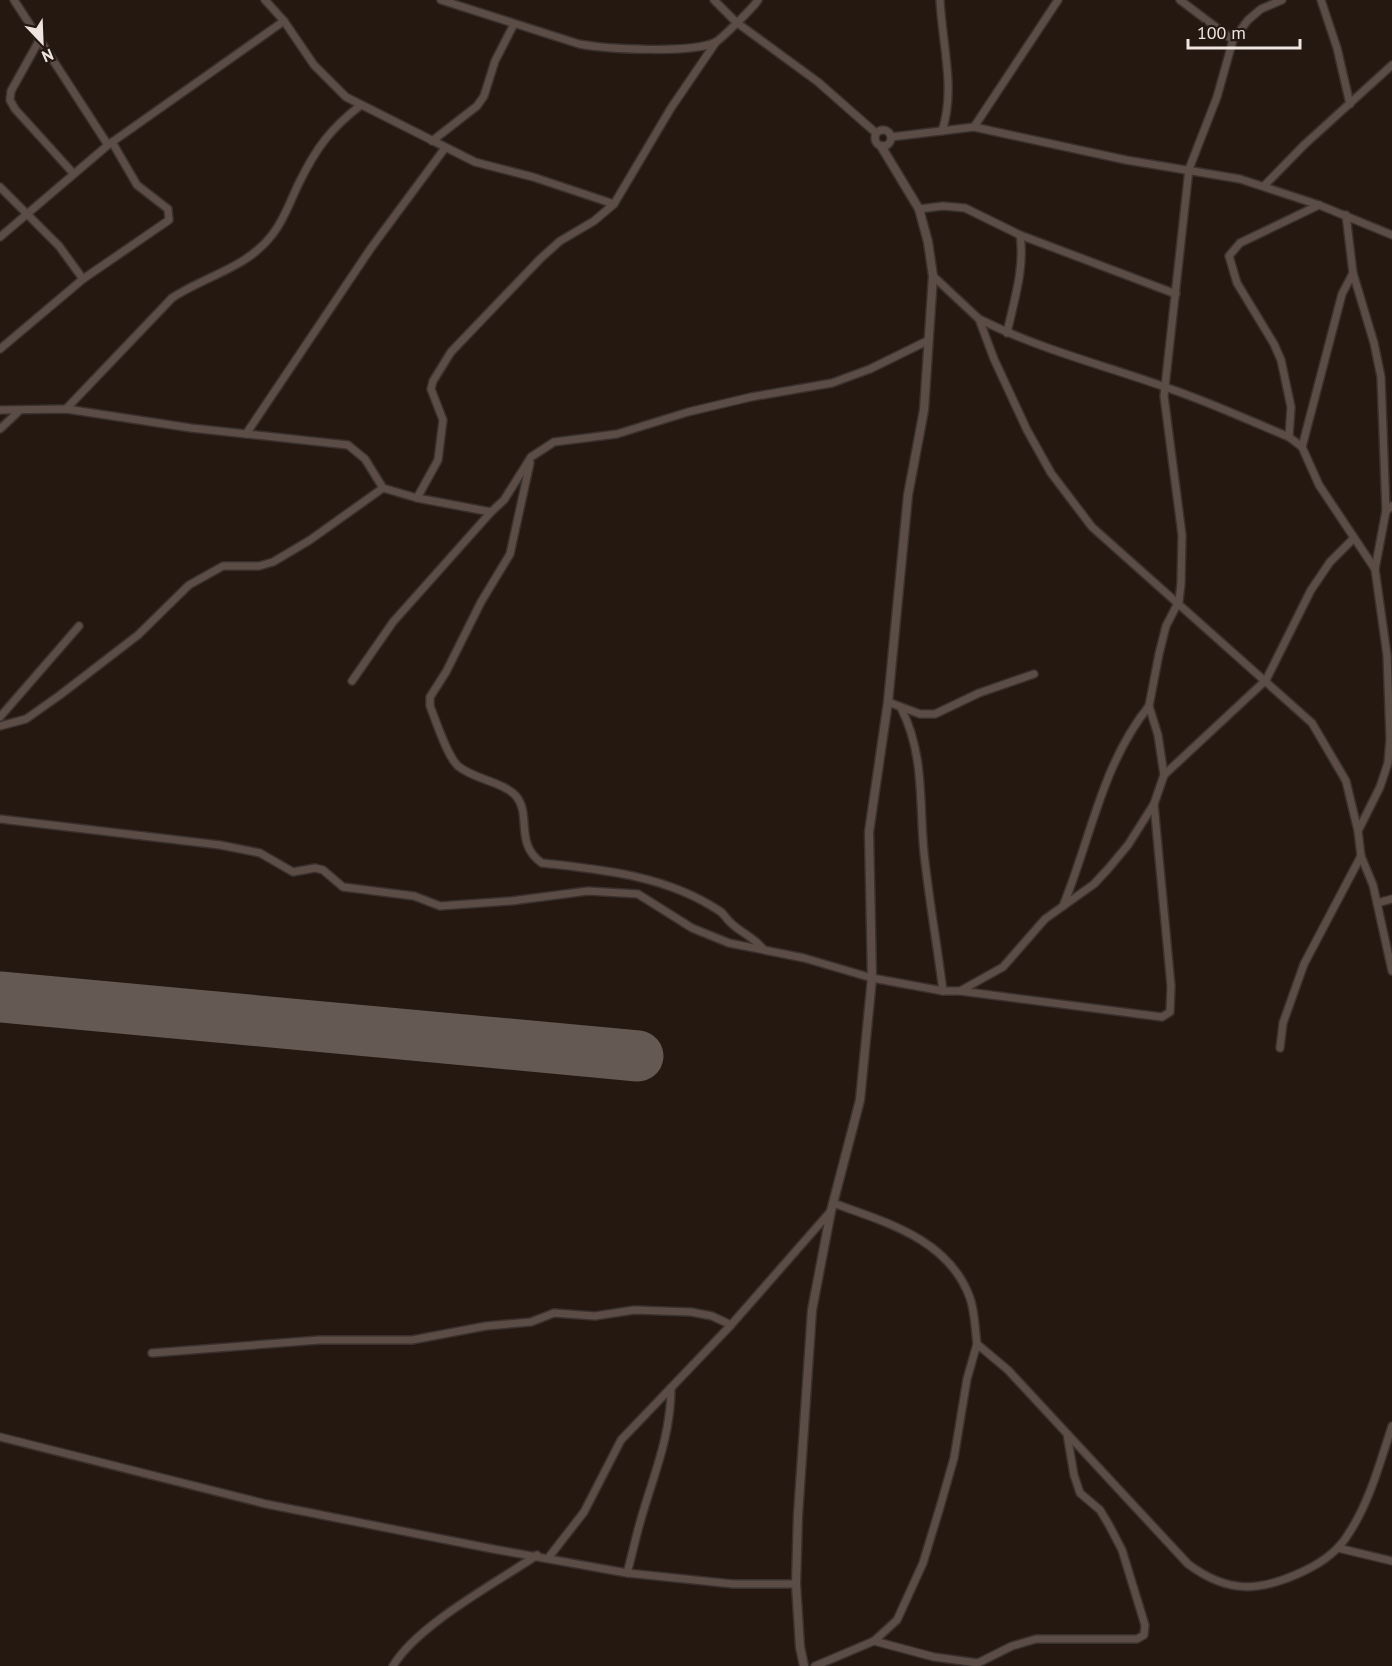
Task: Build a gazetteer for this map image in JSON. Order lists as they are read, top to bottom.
{
  "scale_bar": "100 m",
  "north": "bottom right"
}
